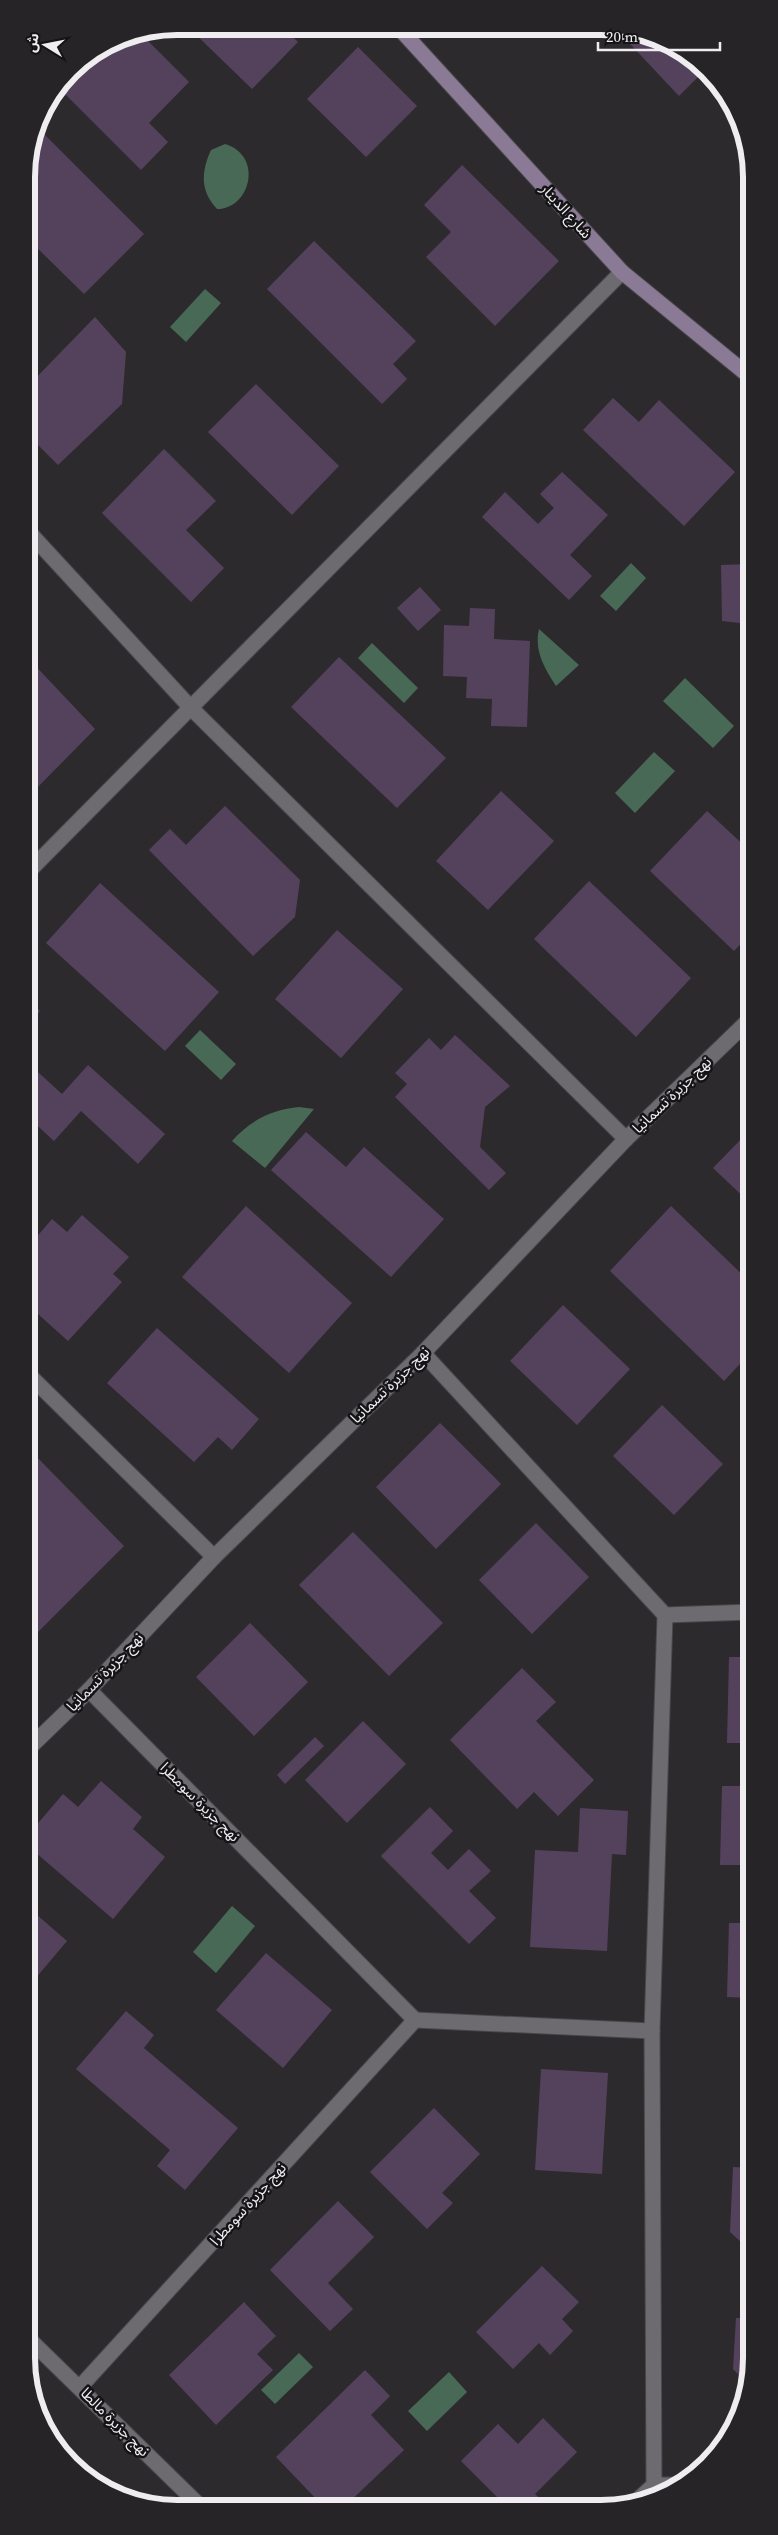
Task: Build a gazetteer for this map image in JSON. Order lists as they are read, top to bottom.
{
  "streets": {
    "street": [
      "شارع الدينار",
      "نهج جزيرة تسمانيا",
      "نهج جزيرة سومطرا",
      "نهج جزيرة مالطا"
    ]
  },
  "crossings": [
    ["نهج جزيرة تسمانيا", "نهج جزيرة سومطرا"],
    ["نهج جزيرة سومطرا", "نهج جزيرة مالطا"]
  ],
  "scale_bar": "20 m",
  "north": "left"
}
